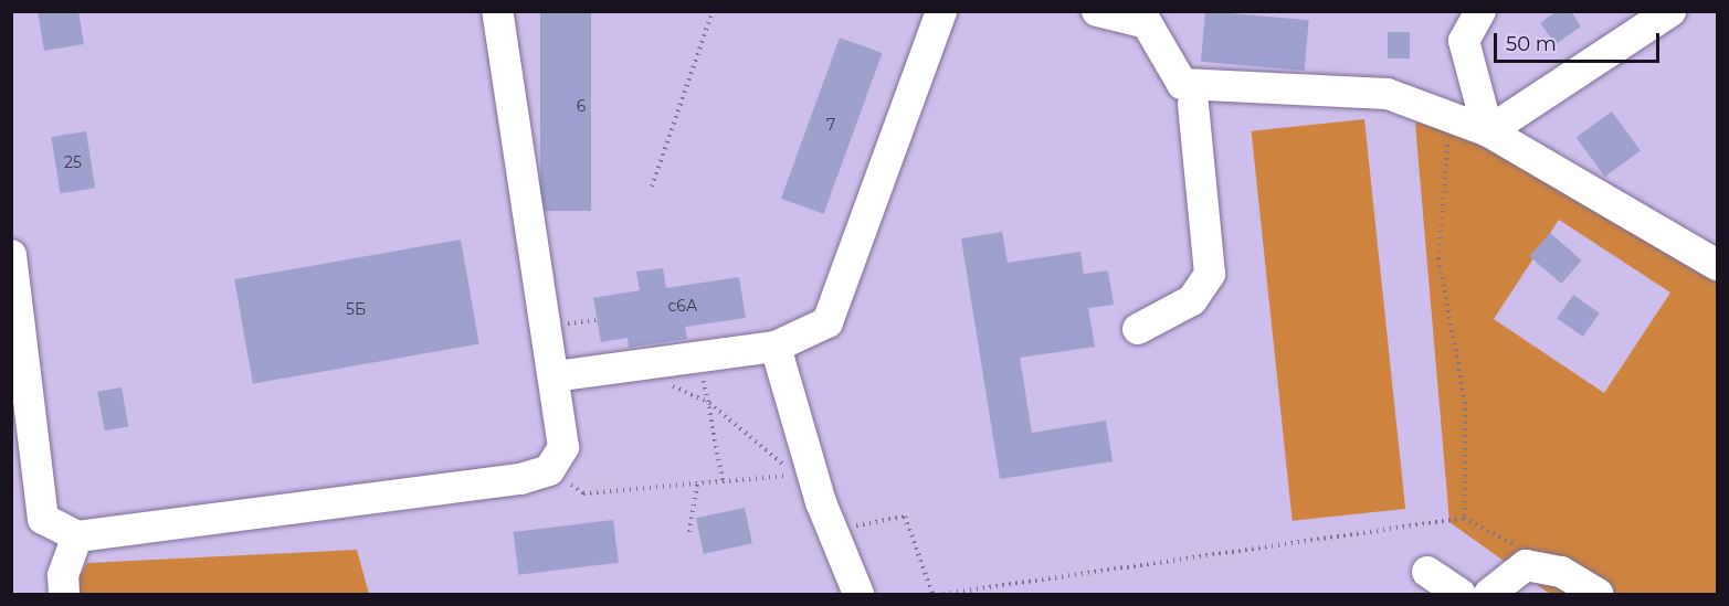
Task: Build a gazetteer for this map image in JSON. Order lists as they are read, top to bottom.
{
  "house_numbers": [
    "6",
    "7",
    "25",
    "с6А",
    "5Б"
  ],
  "scale_bar": "50 m"
}
